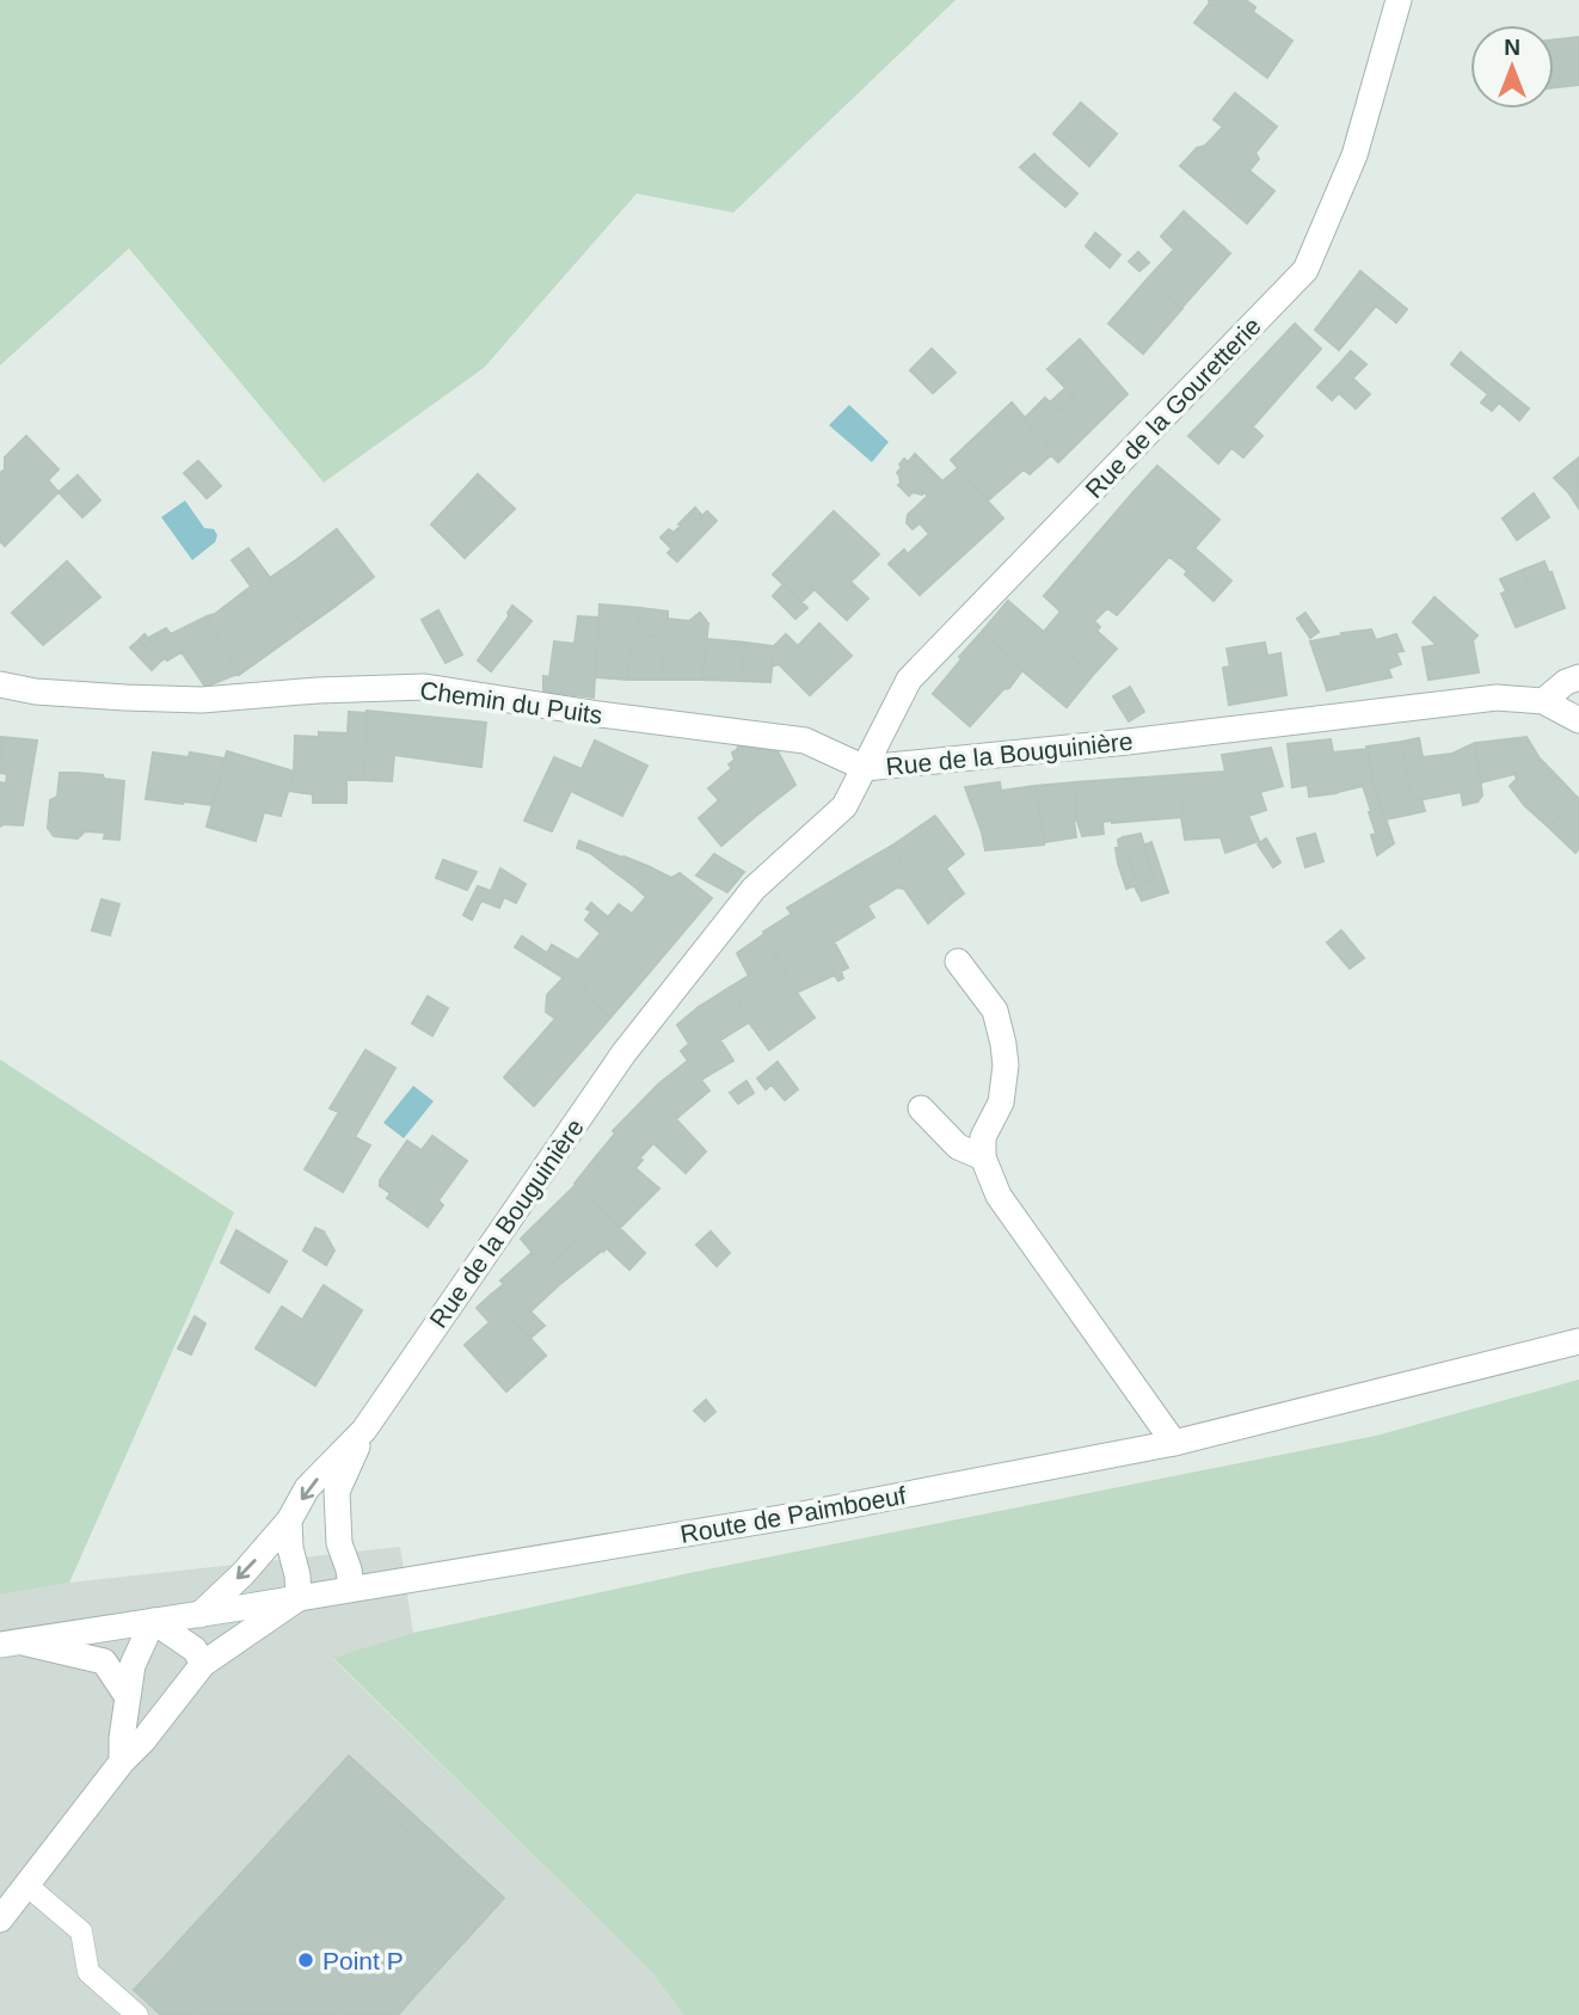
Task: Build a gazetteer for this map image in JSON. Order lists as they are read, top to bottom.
{
  "streets": {
    "street": [
      "Rue de la Gouretterie",
      "Chemin du Puits",
      "Rue de la Bouguinière",
      "Route de Paimboeuf"
    ]
  },
  "crossings": [
    ["Rue de la Gouretterie", "Chemin du Puits"],
    ["Rue de la Gouretterie", "Rue de la Bouguinière"],
    ["Chemin du Puits", "Rue de la Bouguinière"],
    ["Rue de la Bouguinière", "Route de Paimboeuf"]
  ],
  "places": ["Point P"],
  "north": "top"
}
